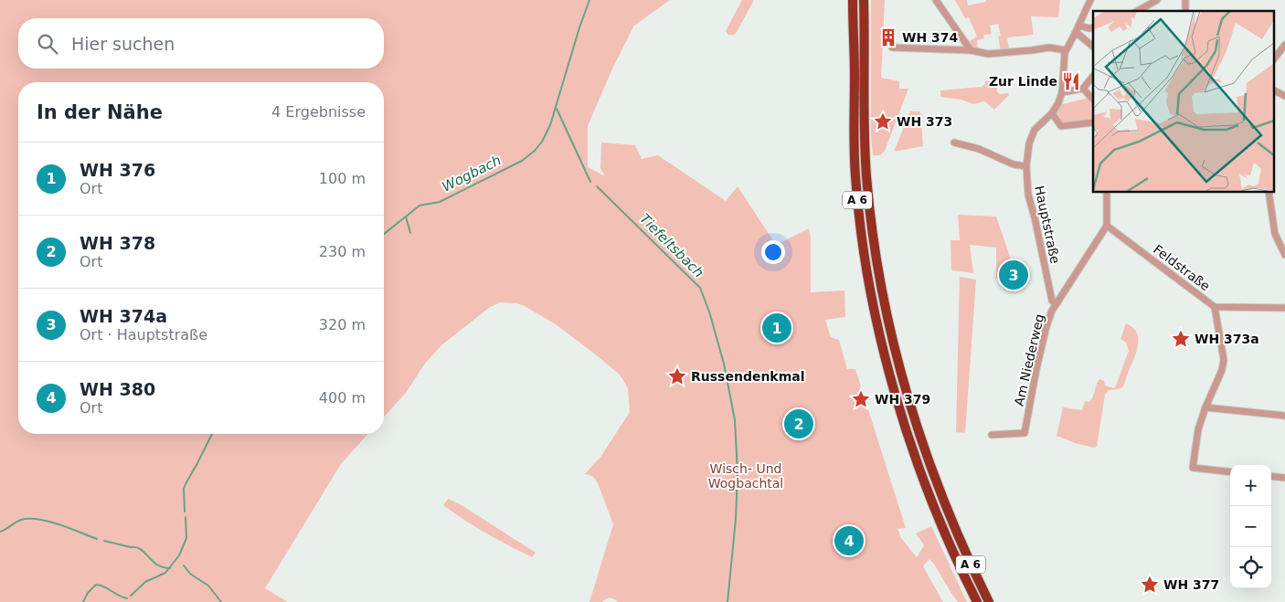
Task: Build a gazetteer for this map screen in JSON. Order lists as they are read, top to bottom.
{
  "streets": {
    "highway": ["A 6"],
    "street": ["Hauptstraße", "Feldstraße", "Am Niederweg"]
  },
  "crossings": [
    ["Hauptstraße", "Am Niederweg"],
    ["Feldstraße", "Am Niederweg"]
  ],
  "water": ["Wogbach", "Tiefeltsbach"],
  "parks": ["Wisch- Und Wogbachtal"],
  "places": {
    "building": ["WH 374"],
    "restaurant": ["Zur Linde"],
    "place": [
      "WH 373",
      "WH 373a",
      "Russendenkmal",
      "WH 379",
      "WH 377"
    ]
  },
  "page": {
    "search": "Hier suchen",
    "heading": ["In der Nähe", "4 Ergebnisse"],
    "list": [
      {
        "mark": "1",
        "name": "WH 376",
        "note": "Ort",
        "value": "100 m"
      },
      {
        "mark": "2",
        "name": "WH 378",
        "note": "Ort",
        "value": "230 m"
      },
      {
        "mark": "3",
        "name": "WH 374a",
        "note": "Ort · Hauptstraße",
        "value": "320 m"
      },
      {
        "mark": "4",
        "name": "WH 380",
        "note": "Ort",
        "value": "400 m"
      }
    ],
    "pins": [
      "3",
      "1",
      "2",
      "4"
    ],
    "map_buttons": ["+", "−"]
  }
}
